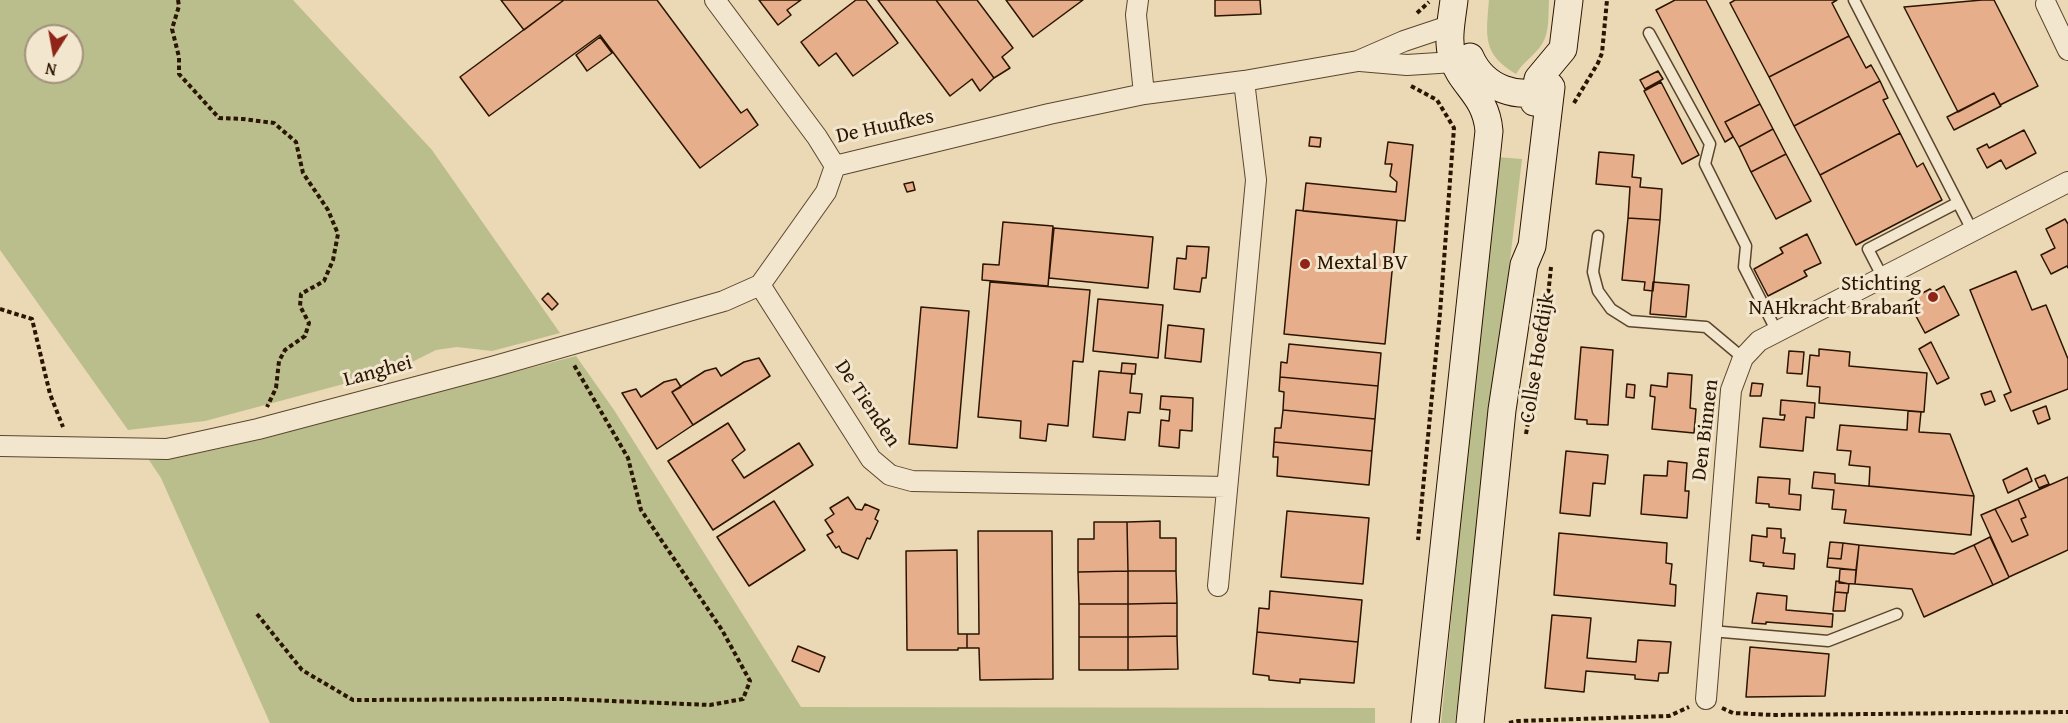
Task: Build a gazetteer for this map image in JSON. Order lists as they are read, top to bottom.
{
  "streets": {
    "main road": ["Collse Hoefdijk"],
    "street": [
      "De Huufkes",
      "Langhei",
      "De Tienden",
      "Den Binnen"
    ]
  },
  "crossings": [
    ["Langhei", "De Tienden"]
  ],
  "places": ["Mextal BV", "Stichting NAHkracht Brabant"],
  "north": "bottom"
}
